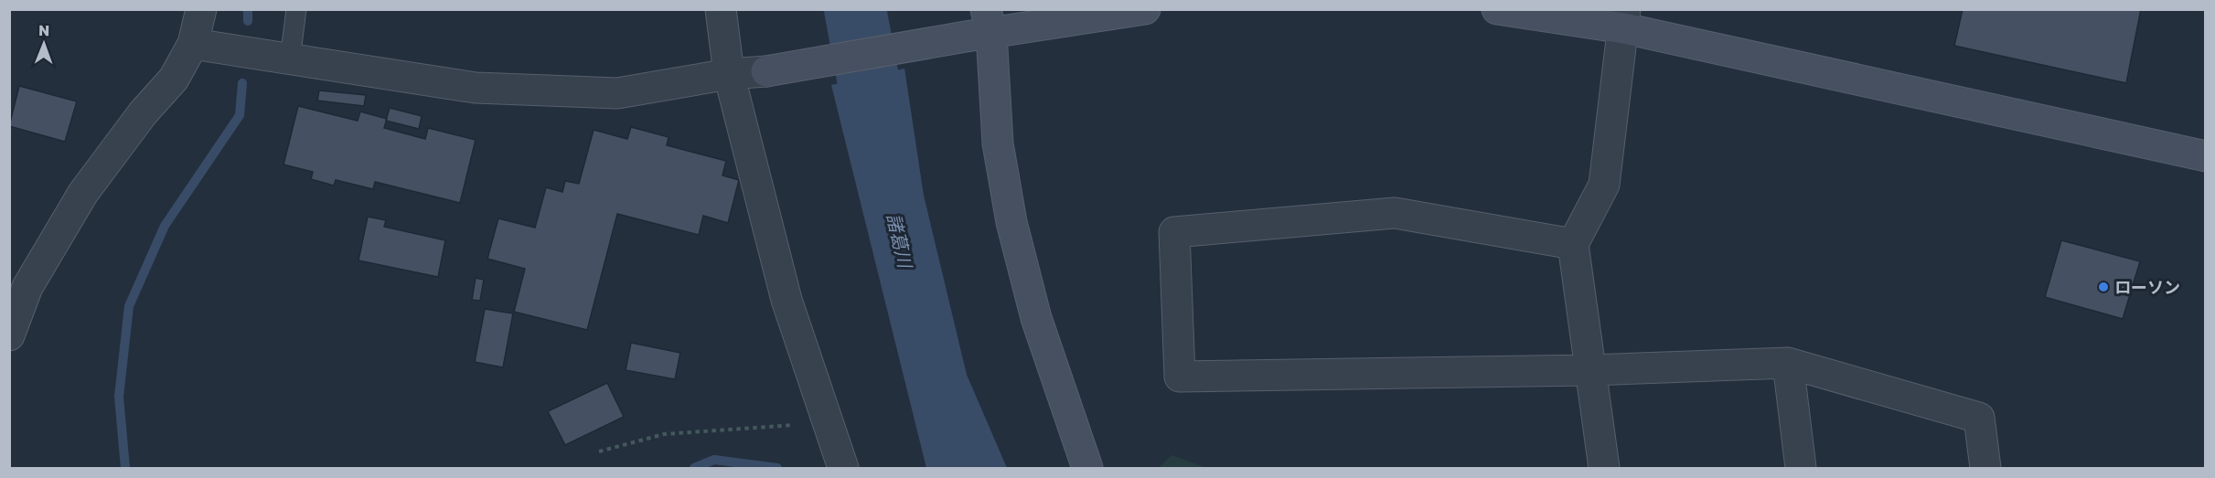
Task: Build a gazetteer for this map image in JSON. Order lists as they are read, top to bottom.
{
  "water": ["諸葛川"],
  "places": ["ローソン"],
  "north": "top"
}
